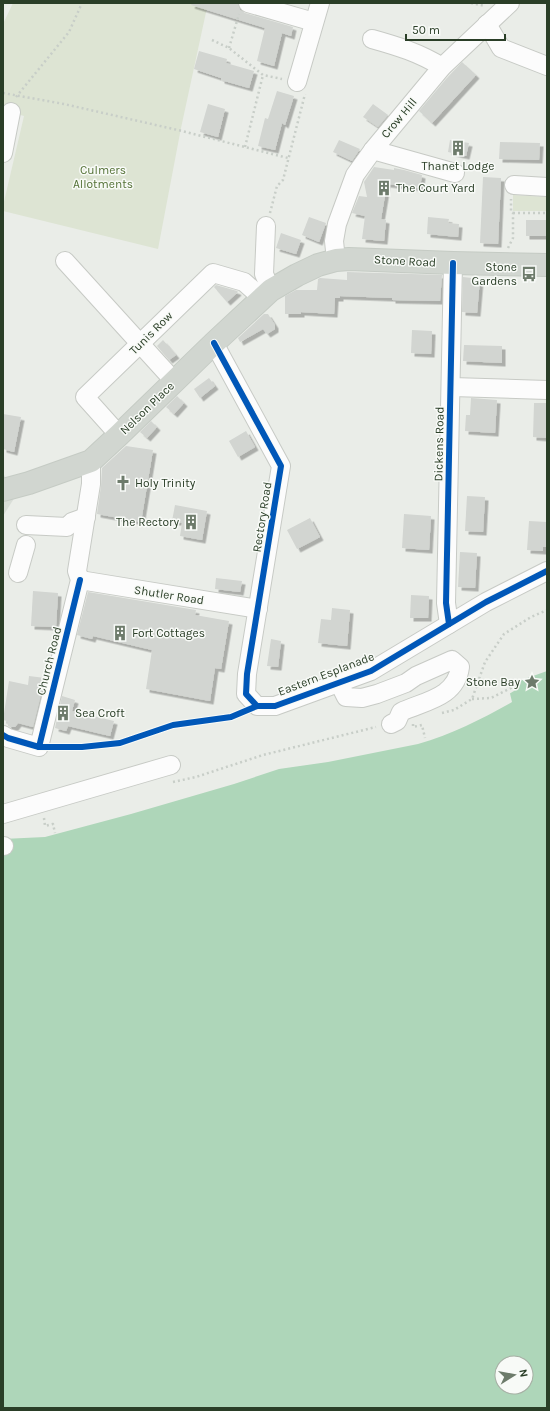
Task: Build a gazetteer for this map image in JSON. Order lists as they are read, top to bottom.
{
  "streets": {
    "main road": ["Stone Road", "Nelson Place"],
    "street": [
      "Crow Hill",
      "Tunis Row",
      "Dickens Road",
      "Rectory Road",
      "Shutler Road",
      "Church Road",
      "Eastern Esplanade"
    ]
  },
  "crossings": [
    ["Crow Hill", "Stone Road"],
    ["Crow Hill", "Nelson Place"],
    ["Stone Road", "Nelson Place"],
    ["Stone Road", "Dickens Road"],
    ["Tunis Row", "Nelson Place"],
    ["Nelson Place", "Rectory Road"],
    ["Nelson Place", "Church Road"],
    ["Dickens Road", "Eastern Esplanade"],
    ["Rectory Road", "Shutler Road"],
    ["Rectory Road", "Eastern Esplanade"],
    ["Shutler Road", "Church Road"]
  ],
  "parks": ["Culmers Allotments"],
  "places": {
    "building": [
      "Thanet Lodge",
      "The Court Yard",
      "The Rectory",
      "Fort Cottages",
      "Sea Croft"
    ],
    "bus stop": ["Stone Gardens"],
    "church": ["Holy Trinity"],
    "place": ["Stone Bay"]
  },
  "scale_bar": "50 m",
  "north": "right"
}
